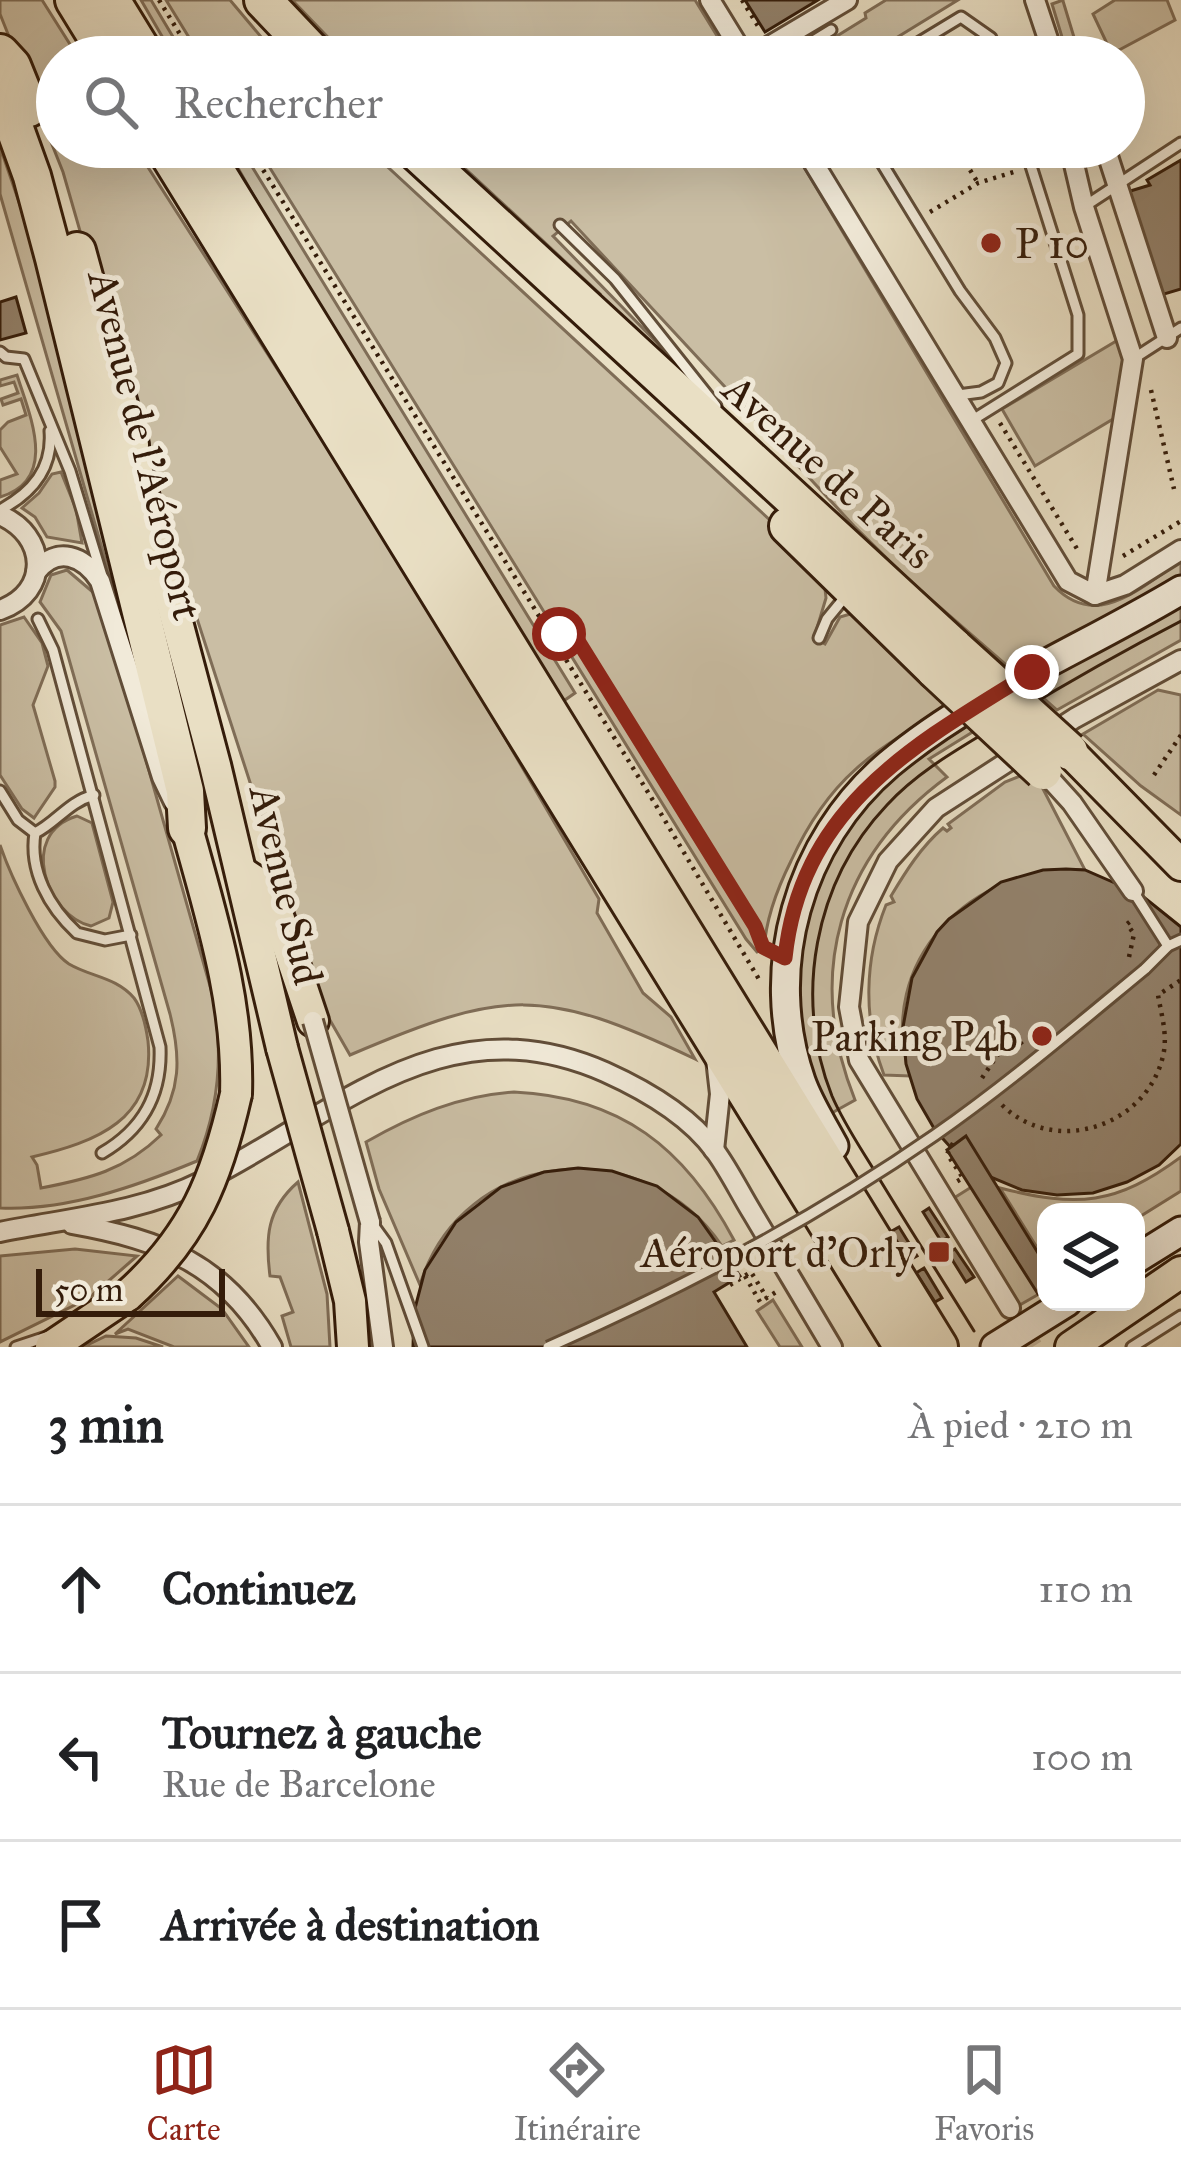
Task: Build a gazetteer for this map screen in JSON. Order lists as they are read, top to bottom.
{
  "streets": {
    "highway": ["Avenue de l'Aéroport", "Avenue de Paris"],
    "main road": ["Avenue Sud"]
  },
  "places": {
    "other": ["P 10", "Parking P4b"],
    "transit": ["Aéroport d'Orly"]
  },
  "scale_bar": "50 m",
  "page": {
    "search": "Rechercher",
    "scale": "50 m",
    "heading": ["3 min", "À pied · 210 m"],
    "list": [
      ["Continuez", "110 m"],
      ["Tournez à gauche", "Rue de Barcelone", "100 m"],
      "Arrivée à destination"
    ],
    "nav": ["Carte", "Itinéraire", "Favoris"]
  }
}
